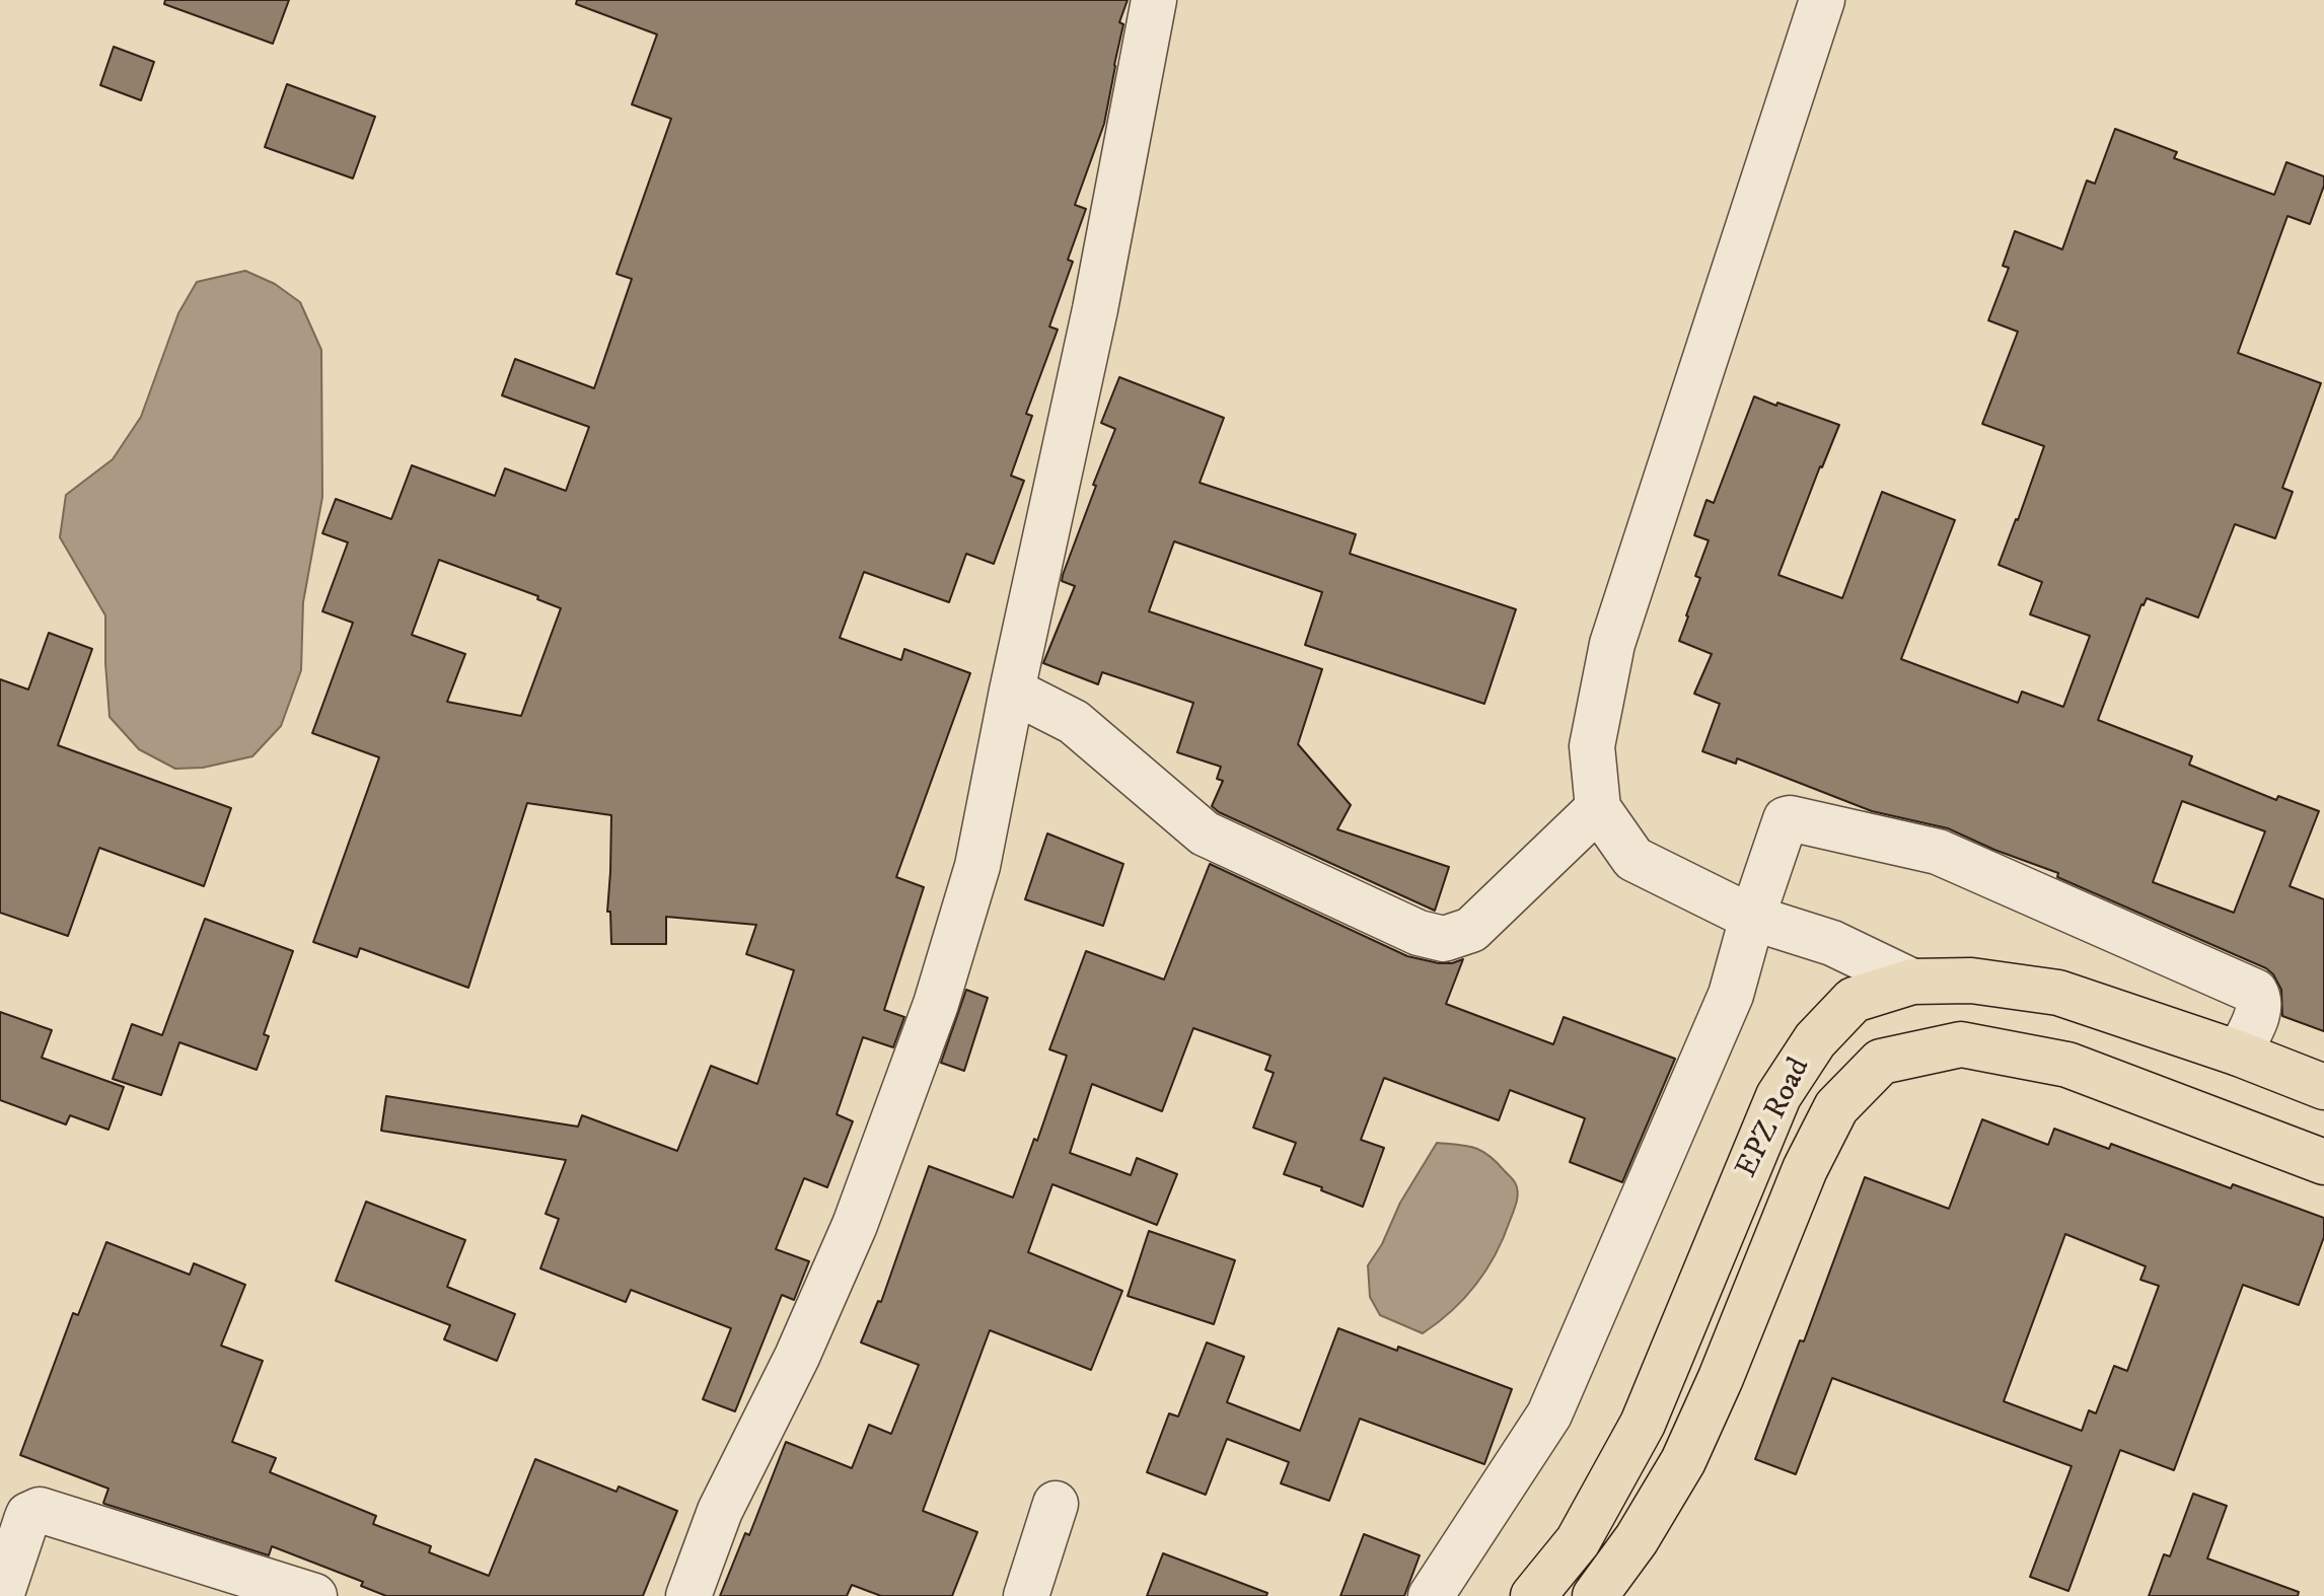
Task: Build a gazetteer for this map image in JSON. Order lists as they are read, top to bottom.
{
  "streets": {
    "main road": ["EPZ Road"]
  }
}
